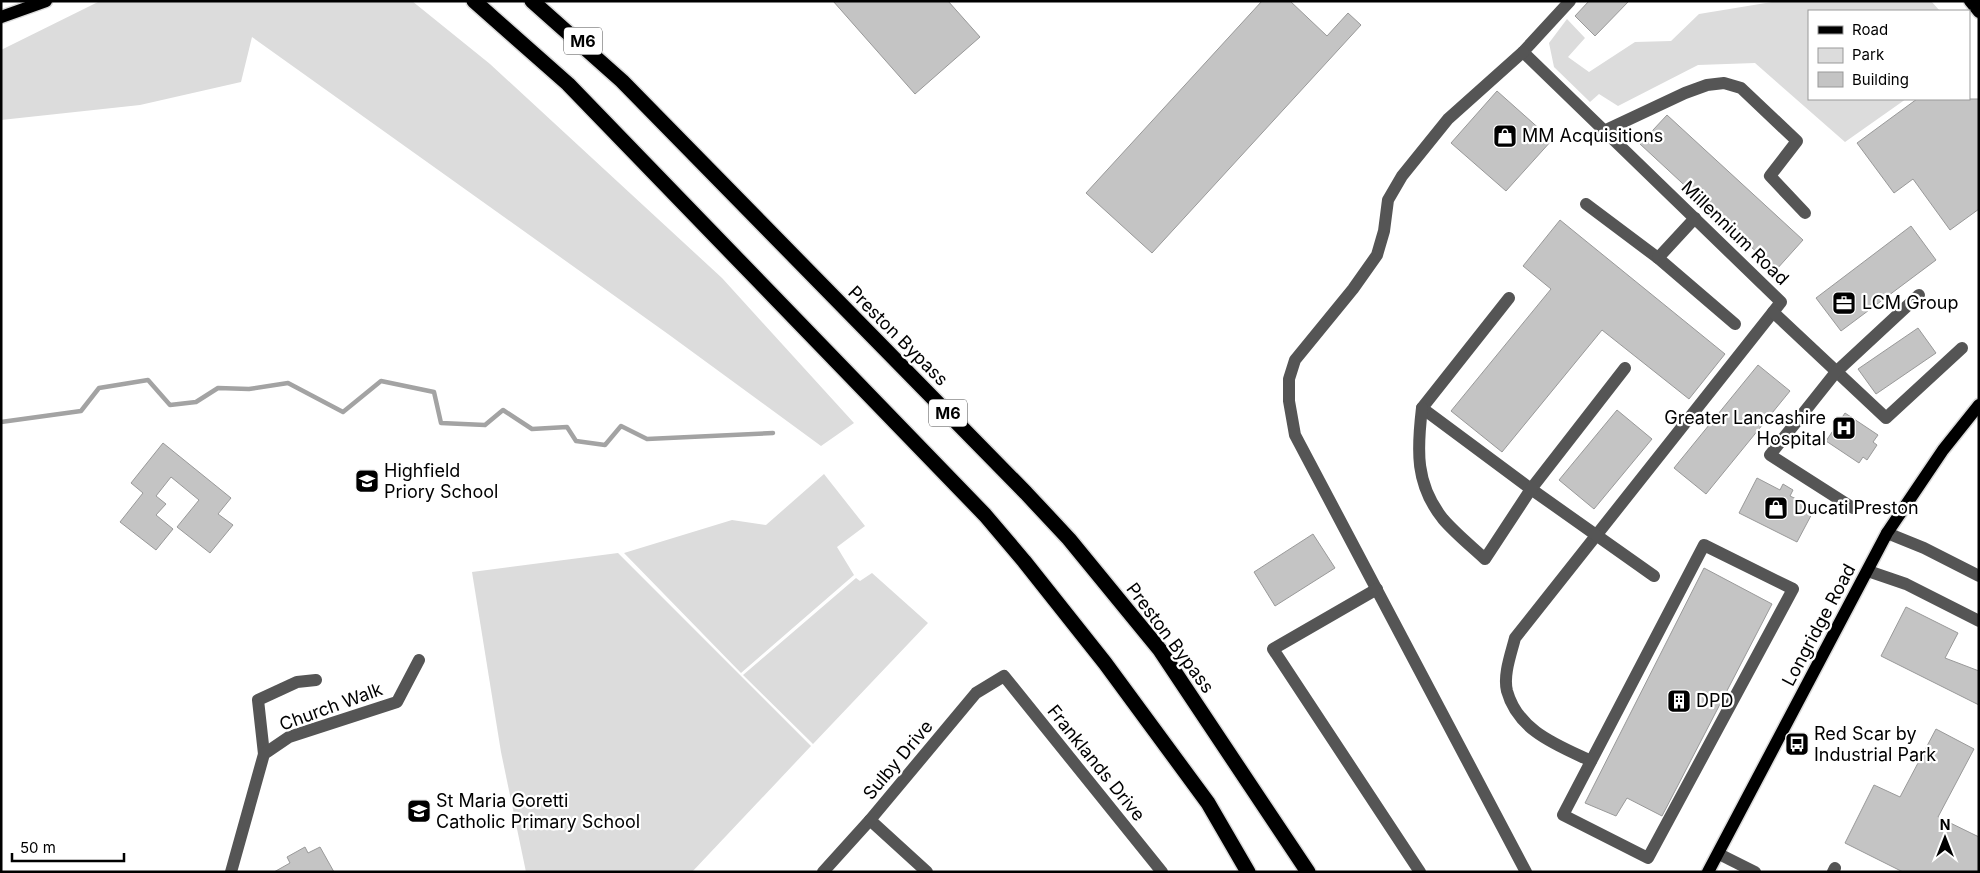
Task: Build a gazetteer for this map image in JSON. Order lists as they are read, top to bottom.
{
  "streets": {
    "highway": ["M6", "Preston Bypass"],
    "main road": ["Longridge Road"],
    "street": [
      "Millennium Road",
      "Church Walk",
      "Sulby Drive",
      "Franklands Drive"
    ]
  },
  "crossings": [
    ["M6", "Preston Bypass"],
    ["Sulby Drive", "Franklands Drive"]
  ],
  "places": {
    "shop": ["MM Acquisitions", "Ducati Preston"],
    "office": ["LCM Group"],
    "hospital": ["Greater Lancashire Hospital"],
    "school or university": ["Highfield Priory School", "St Maria Goretti Catholic Primary School"],
    "building": ["DPD"],
    "bus stop": ["Red Scar by Industrial Park"]
  },
  "legend": ["Road", "Park", "Building"],
  "scale_bar": "50 m",
  "north": "top"
}
